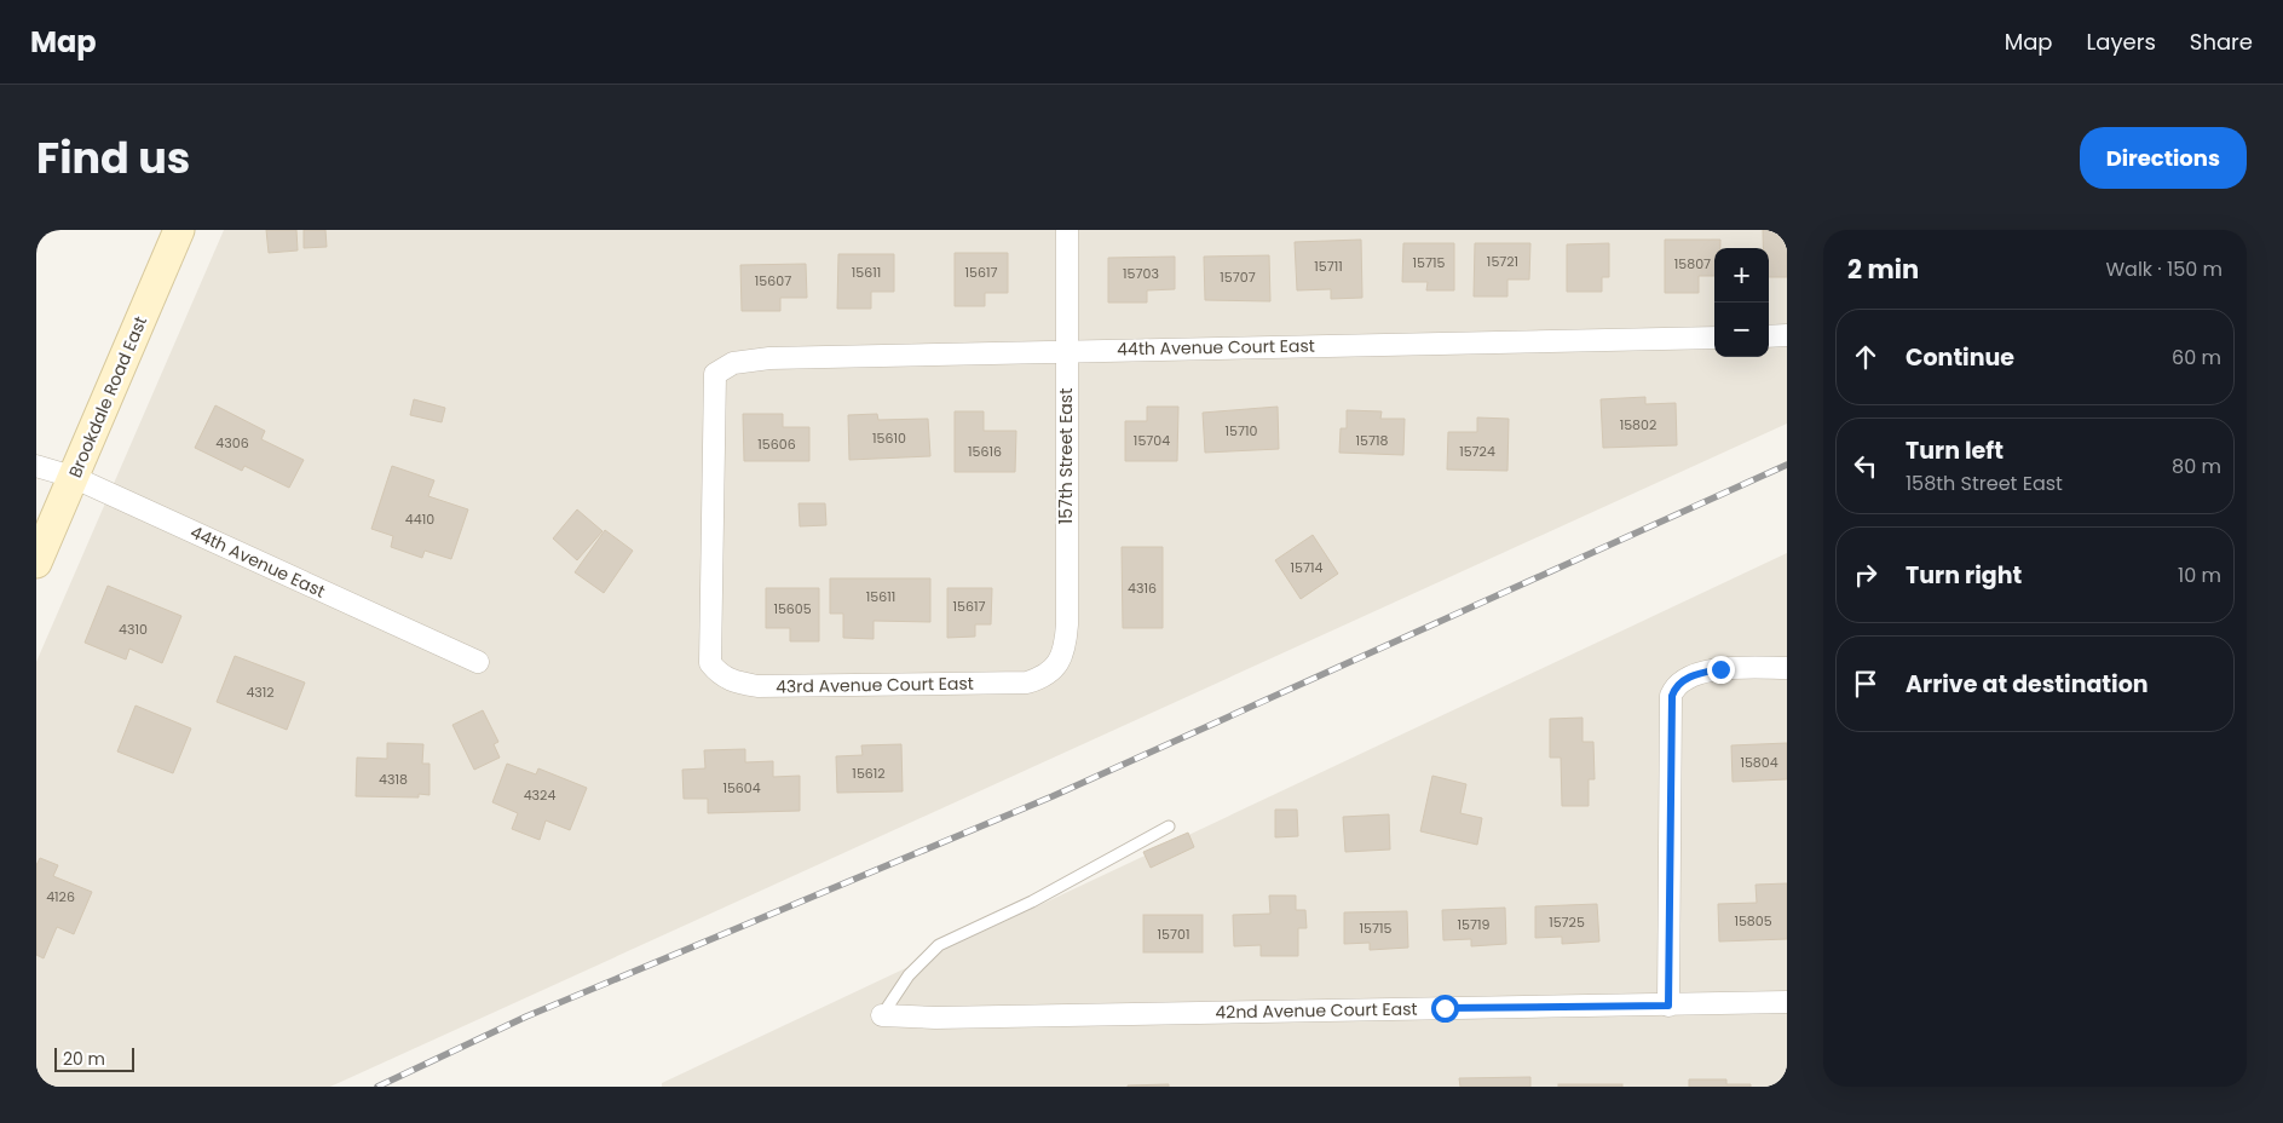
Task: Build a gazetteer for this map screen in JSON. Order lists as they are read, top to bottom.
{
  "streets": {
    "main road": ["Brookdale Road East"],
    "street": [
      "44th Avenue Court East",
      "157th Street East",
      "44th Avenue East",
      "43rd Avenue Court East",
      "42nd Avenue Court East"
    ]
  },
  "crossings": [
    ["44th Avenue Court East", "157th Street East"],
    ["44th Avenue Court East", "43rd Avenue Court East"],
    ["Brookdale Road East", "44th Avenue East"],
    ["157th Street East", "43rd Avenue Court East"]
  ],
  "house_numbers": [
    "15721",
    "15715",
    "15807",
    "15711",
    "15611",
    "15617",
    "15703",
    "15707",
    "15607",
    "15802",
    "15710",
    "15610",
    "15704",
    "15718",
    "4306",
    "15606",
    "15616",
    "15724",
    "4410",
    "15714",
    "4316",
    "15611",
    "15617",
    "15605",
    "4310",
    "4312",
    "15804",
    "15612",
    "4318",
    "15604",
    "4324",
    "4126",
    "15805",
    "15725",
    "15719",
    "15715",
    "15701"
  ],
  "scale_bar": "20 m",
  "page": {
    "header": "Map",
    "nav": ["Map", "Layers", "Share"],
    "title": "Find us",
    "buttons": "Directions",
    "heading": ["2 min", "Walk · 150 m"],
    "map_buttons": ["+", "−"],
    "list": [
      ["Continue", "60 m"],
      ["Turn left", "158th Street East", "80 m"],
      ["Turn right", "10 m"],
      "Arrive at destination"
    ],
    "scale": "20 m"
  }
}
